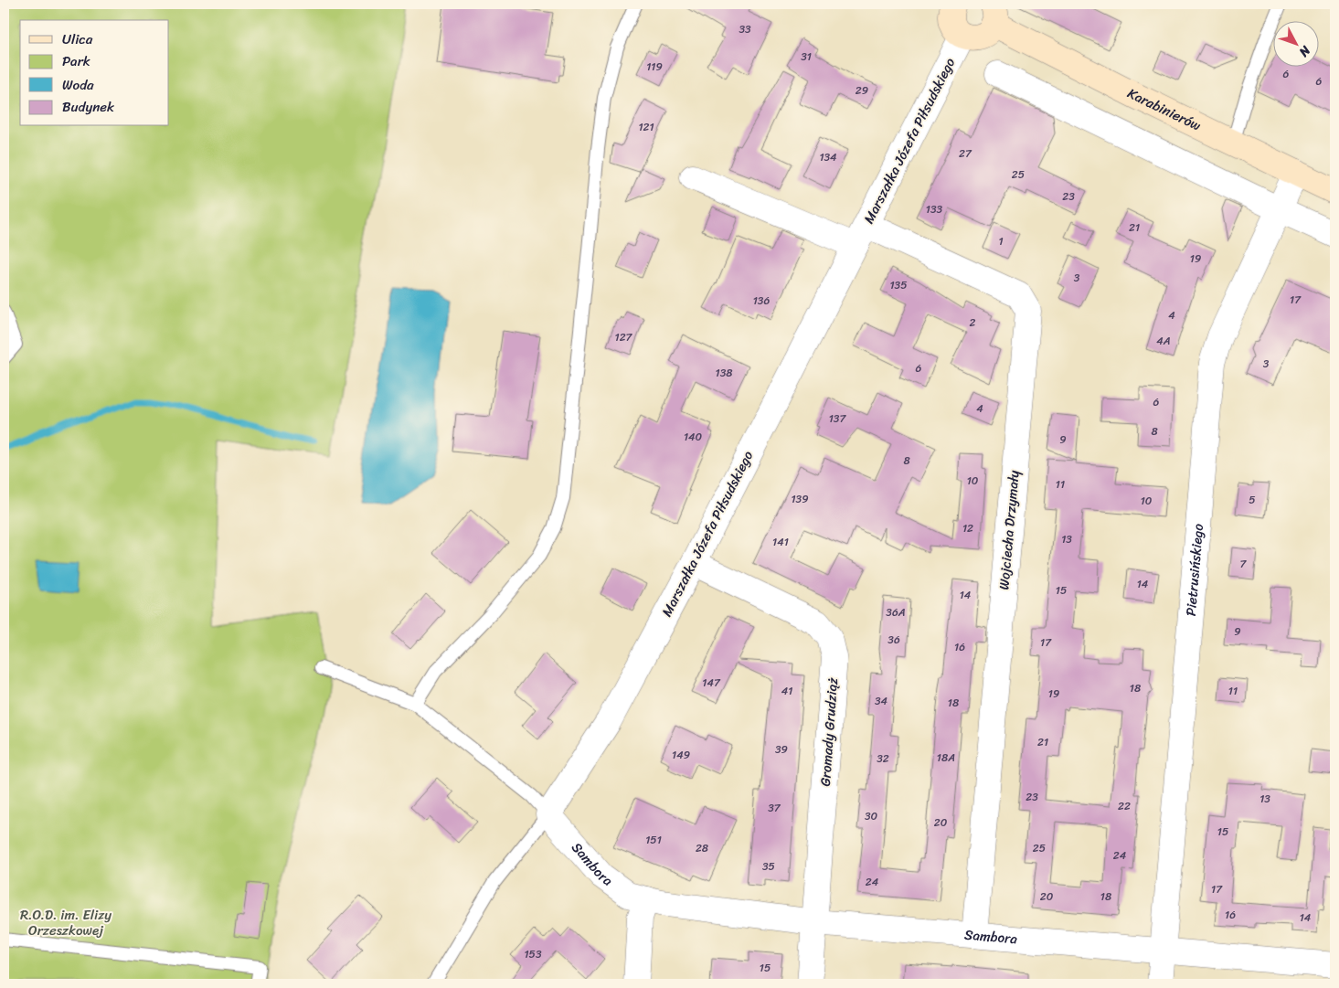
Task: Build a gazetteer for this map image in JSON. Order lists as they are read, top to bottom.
{
  "streets": {
    "main road": ["Karabinierów"],
    "street": [
      "Marszałka Józefa Piłsudskiego",
      "Wojciecha Drzymały",
      "Pietrusińskiego",
      "Gromady Grudziąż",
      "Sambora"
    ]
  },
  "crossings": [
    ["Karabinierów", "Pietrusińskiego"],
    ["Marszałka Józefa Piłsudskiego", "Wojciecha Drzymały"],
    ["Marszałka Józefa Piłsudskiego", "Gromady Grudziąż"],
    ["Marszałka Józefa Piłsudskiego", "Sambora"],
    ["Wojciecha Drzymały", "Sambora"],
    ["Pietrusińskiego", "Sambora"],
    ["Gromady Grudziąż", "Sambora"]
  ],
  "parks": ["R.O.D. im. Elizy Orzeszkowej"],
  "house_numbers": [
    "33",
    "31",
    "119",
    "6",
    "6",
    "29",
    "121",
    "27",
    "134",
    "25",
    "23",
    "133",
    "21",
    "1",
    "19",
    "3",
    "135",
    "17",
    "136",
    "4",
    "2",
    "127",
    "4A",
    "3",
    "6",
    "138",
    "6",
    "4",
    "137",
    "8",
    "140",
    "9",
    "8",
    "10",
    "11",
    "139",
    "5",
    "10",
    "12",
    "13",
    "141",
    "7",
    "14",
    "15",
    "14",
    "36A",
    "9",
    "36",
    "17",
    "16",
    "147",
    "18",
    "41",
    "11",
    "19",
    "34",
    "18",
    "21",
    "39",
    "149",
    "18A",
    "32",
    "23",
    "13",
    "22",
    "37",
    "30",
    "20",
    "15",
    "151",
    "28",
    "25",
    "24",
    "35",
    "24",
    "17",
    "20",
    "18",
    "16",
    "14",
    "153",
    "15"
  ],
  "legend": [
    "Ulica",
    "Park",
    "Woda",
    "Budynek"
  ],
  "north": "bottom right"
}
